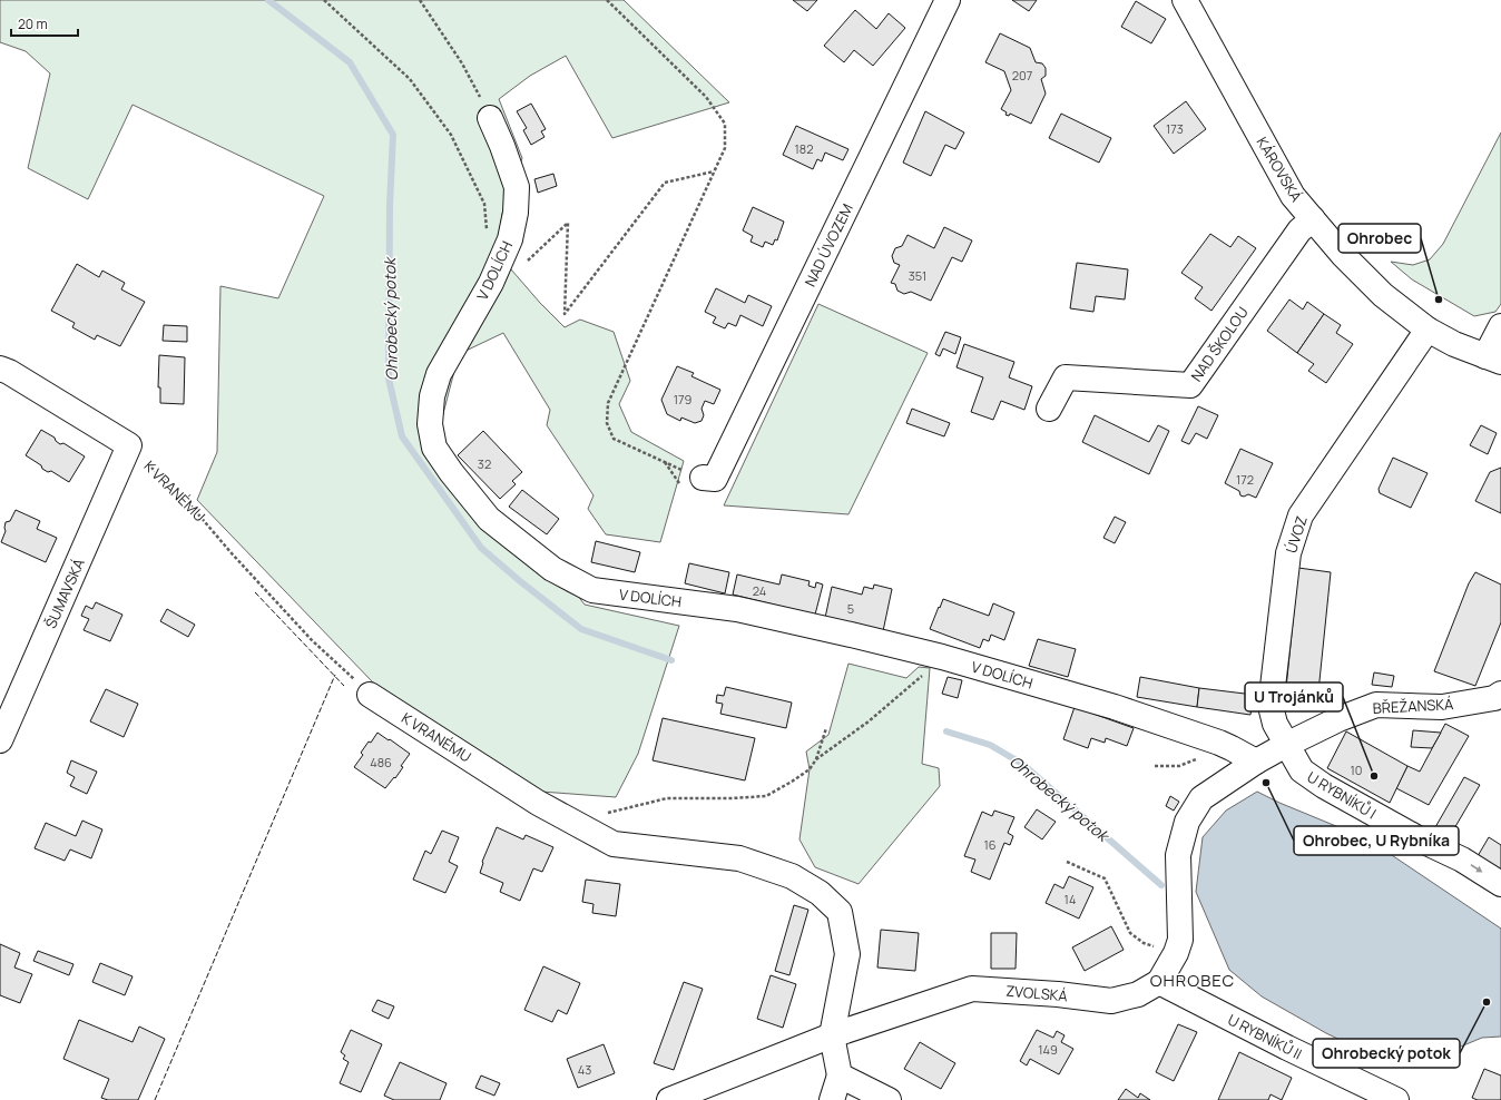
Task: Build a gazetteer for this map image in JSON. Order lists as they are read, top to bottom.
{
  "streets": {
    "street": [
      "KÁROVSKÁ",
      "NAD ÚVOZEM",
      "V DOLÍCH",
      "NAD ŠKOLOU",
      "K VRANÉMU",
      "ÚVOZ",
      "ŠUMAVSKÁ",
      "BŘEŽANSKÁ",
      "U RYBNÍKŮ I",
      "ZVOLSKÁ",
      "U RYBNÍKŮ II"
    ]
  },
  "crossings": [
    ["KÁROVSKÁ", "NAD ŠKOLOU"],
    ["KÁROVSKÁ", "ÚVOZ"],
    ["V DOLÍCH", "BŘEŽANSKÁ"],
    ["K VRANÉMU", "ŠUMAVSKÁ"],
    ["K VRANÉMU", "ZVOLSKÁ"],
    ["ÚVOZ", "BŘEŽANSKÁ"],
    ["ÚVOZ", "U RYBNÍKŮ I"],
    ["BŘEŽANSKÁ", "U RYBNÍKŮ I"],
    ["ZVOLSKÁ", "U RYBNÍKŮ II"]
  ],
  "one_way": ["U RYBNÍKŮ I"],
  "districts": ["OHROBEC"],
  "water": ["Ohrobecký potok"],
  "places": [
    "Ohrobec",
    "U Trojánků",
    "Ohrobec, U Rybníka",
    "Ohrobecký potok"
  ],
  "house_numbers": [
    "207",
    "173",
    "182",
    "351",
    "179",
    "32",
    "172",
    "24",
    "5",
    "486",
    "10",
    "16",
    "14",
    "149",
    "43"
  ],
  "scale_bar": "20 m"
}
